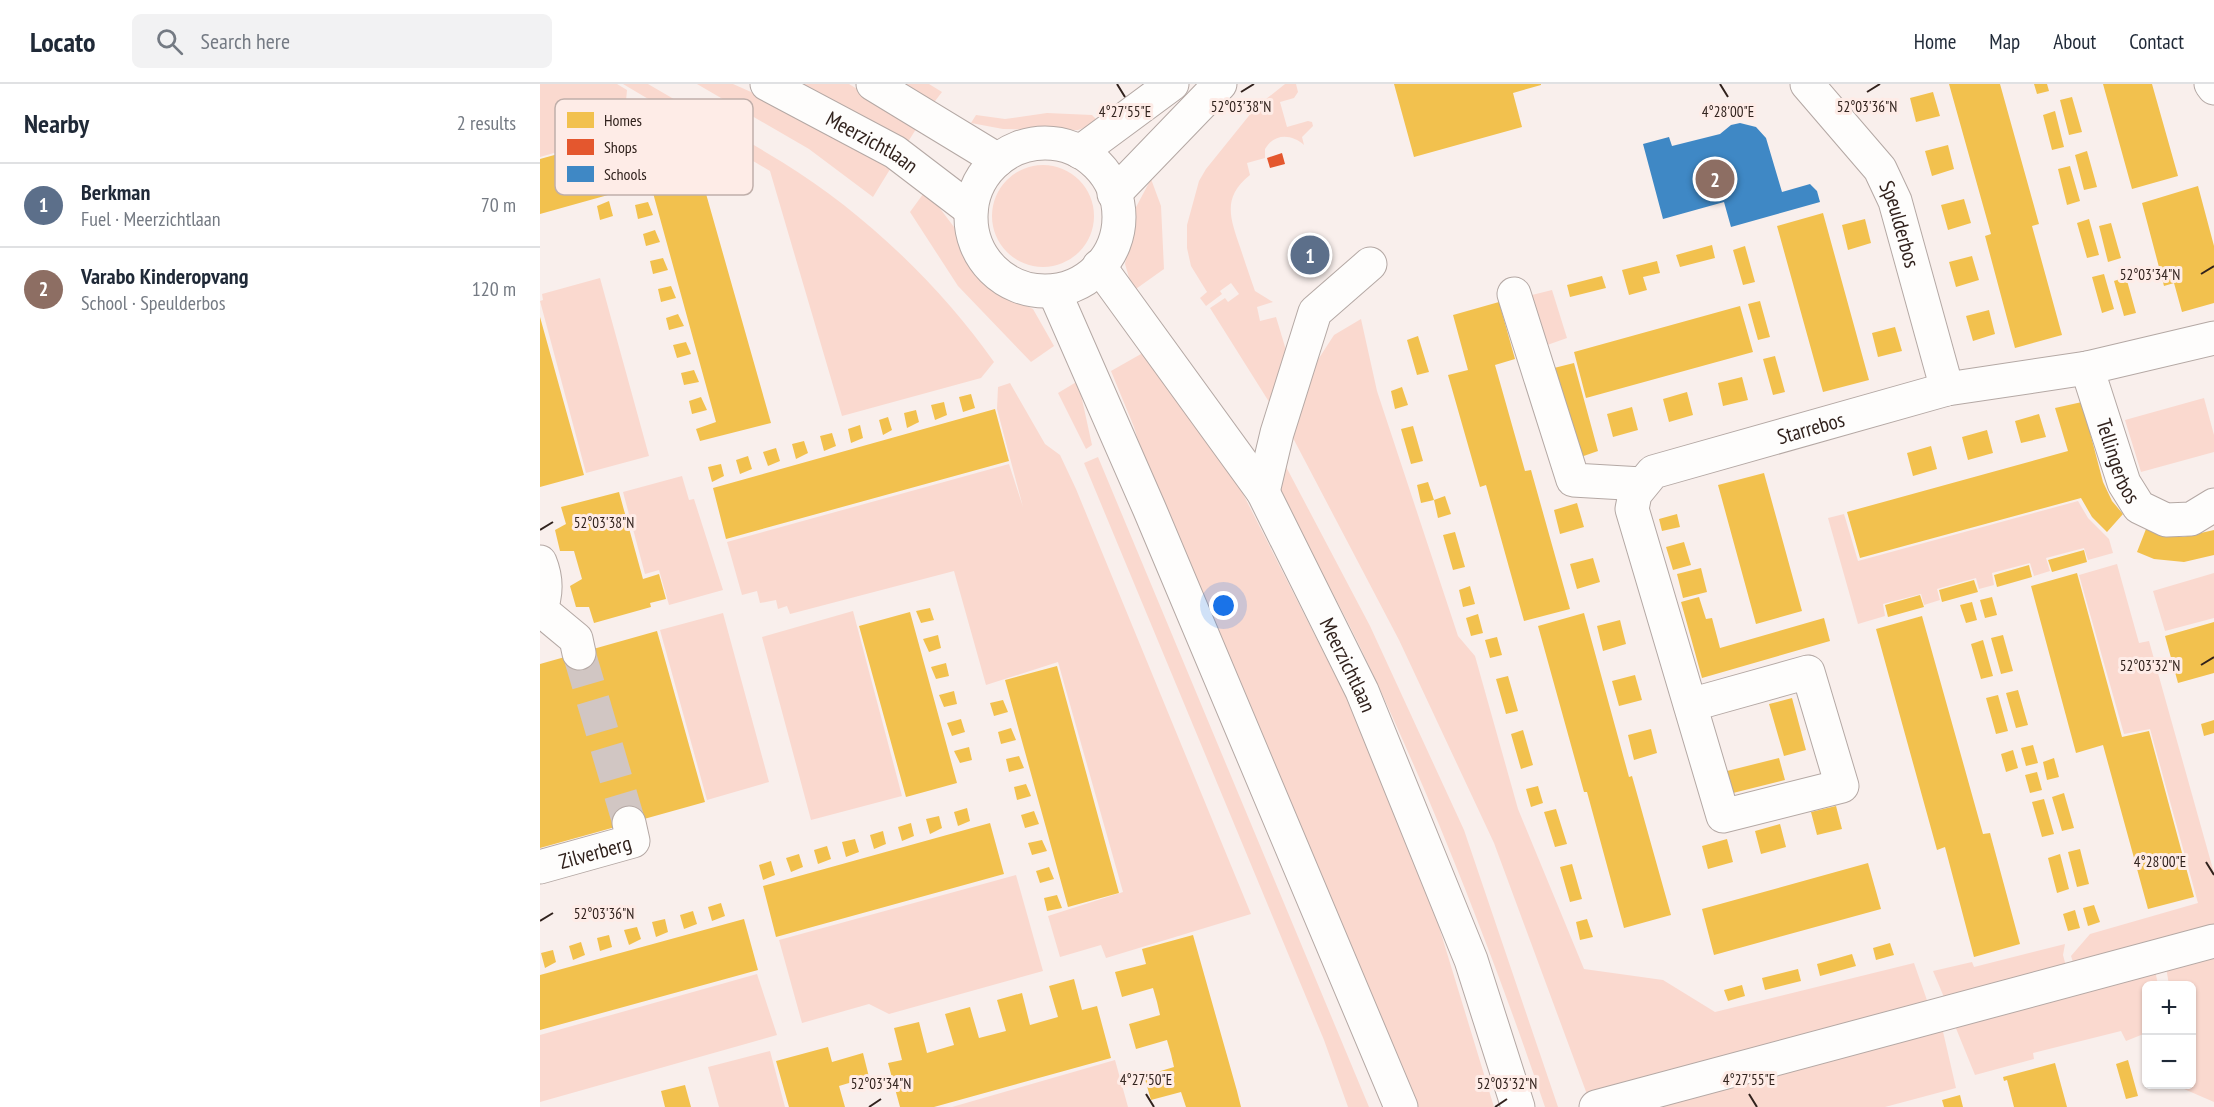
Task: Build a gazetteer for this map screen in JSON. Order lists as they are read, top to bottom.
{
  "streets": {
    "street": [
      "Meerzichtlaan",
      "Speulderbos",
      "Starrebos",
      "Tellingerbos",
      "Zilverberg"
    ]
  },
  "crossings": [
    ["Speulderbos", "Starrebos"],
    ["Starrebos", "Tellingerbos"]
  ],
  "legend": ["Homes", "Shops", "Schools"],
  "page": {
    "header": "Locato",
    "search": "Search here",
    "nav": [
      "Home",
      "Map",
      "About",
      "Contact"
    ],
    "heading": ["Nearby", "2 results"],
    "pins": ["2", "1"],
    "list": [
      {
        "mark": "1",
        "name": "Berkman",
        "note": "Fuel · Meerzichtlaan",
        "value": "70 m"
      },
      {
        "mark": "2",
        "name": "Varabo Kinderopvang",
        "note": "School · Speulderbos",
        "value": "120 m"
      }
    ],
    "map_buttons": ["+", "−"]
  },
  "coordinates": [
    "52°03'36\"N",
    "52°03'38\"N",
    "4°27'55\"E",
    "4°28'00\"E",
    "52°03'34\"N",
    "52°03'32\"N",
    "4°27'50\"E"
  ]
}
